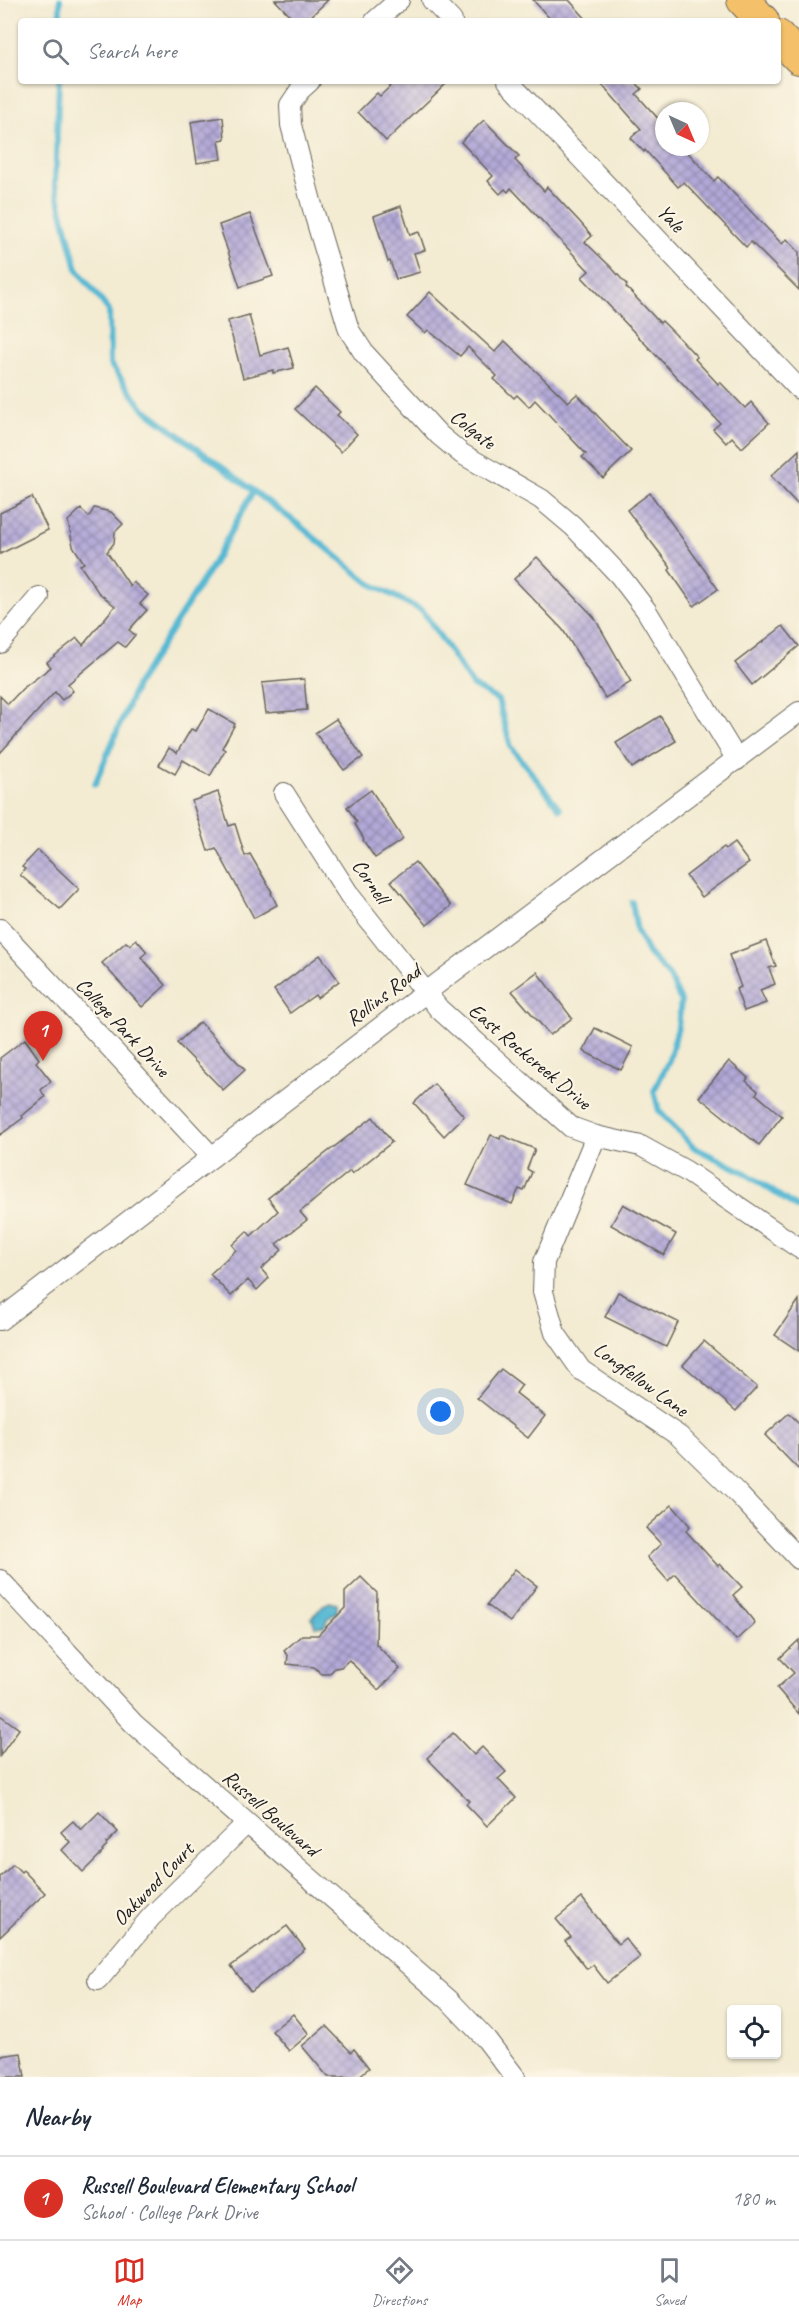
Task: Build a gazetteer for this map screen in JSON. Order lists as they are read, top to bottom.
{
  "streets": {
    "street": [
      "Yale",
      "Colgate",
      "Cornell",
      "Rollins Road",
      "College Park Drive",
      "East Rockcreek Drive",
      "Longfellow Lane",
      "Russell Boulevard",
      "Oakwood Court"
    ]
  },
  "crossings": [
    ["Colgate", "Rollins Road"],
    ["Cornell", "Rollins Road"],
    ["Cornell", "East Rockcreek Drive"],
    ["Rollins Road", "College Park Drive"],
    ["Rollins Road", "East Rockcreek Drive"],
    ["East Rockcreek Drive", "Longfellow Lane"],
    ["Russell Boulevard", "Oakwood Court"]
  ],
  "north": "bottom right",
  "page": {
    "search": "Search here",
    "pins": "1",
    "heading": "Nearby",
    "list": [
      {
        "mark": "1",
        "name": "Russell Boulevard Elementary School",
        "note": "School · College Park Drive",
        "value": "180 m"
      }
    ],
    "nav": ["Map", "Directions", "Saved"]
  }
}
